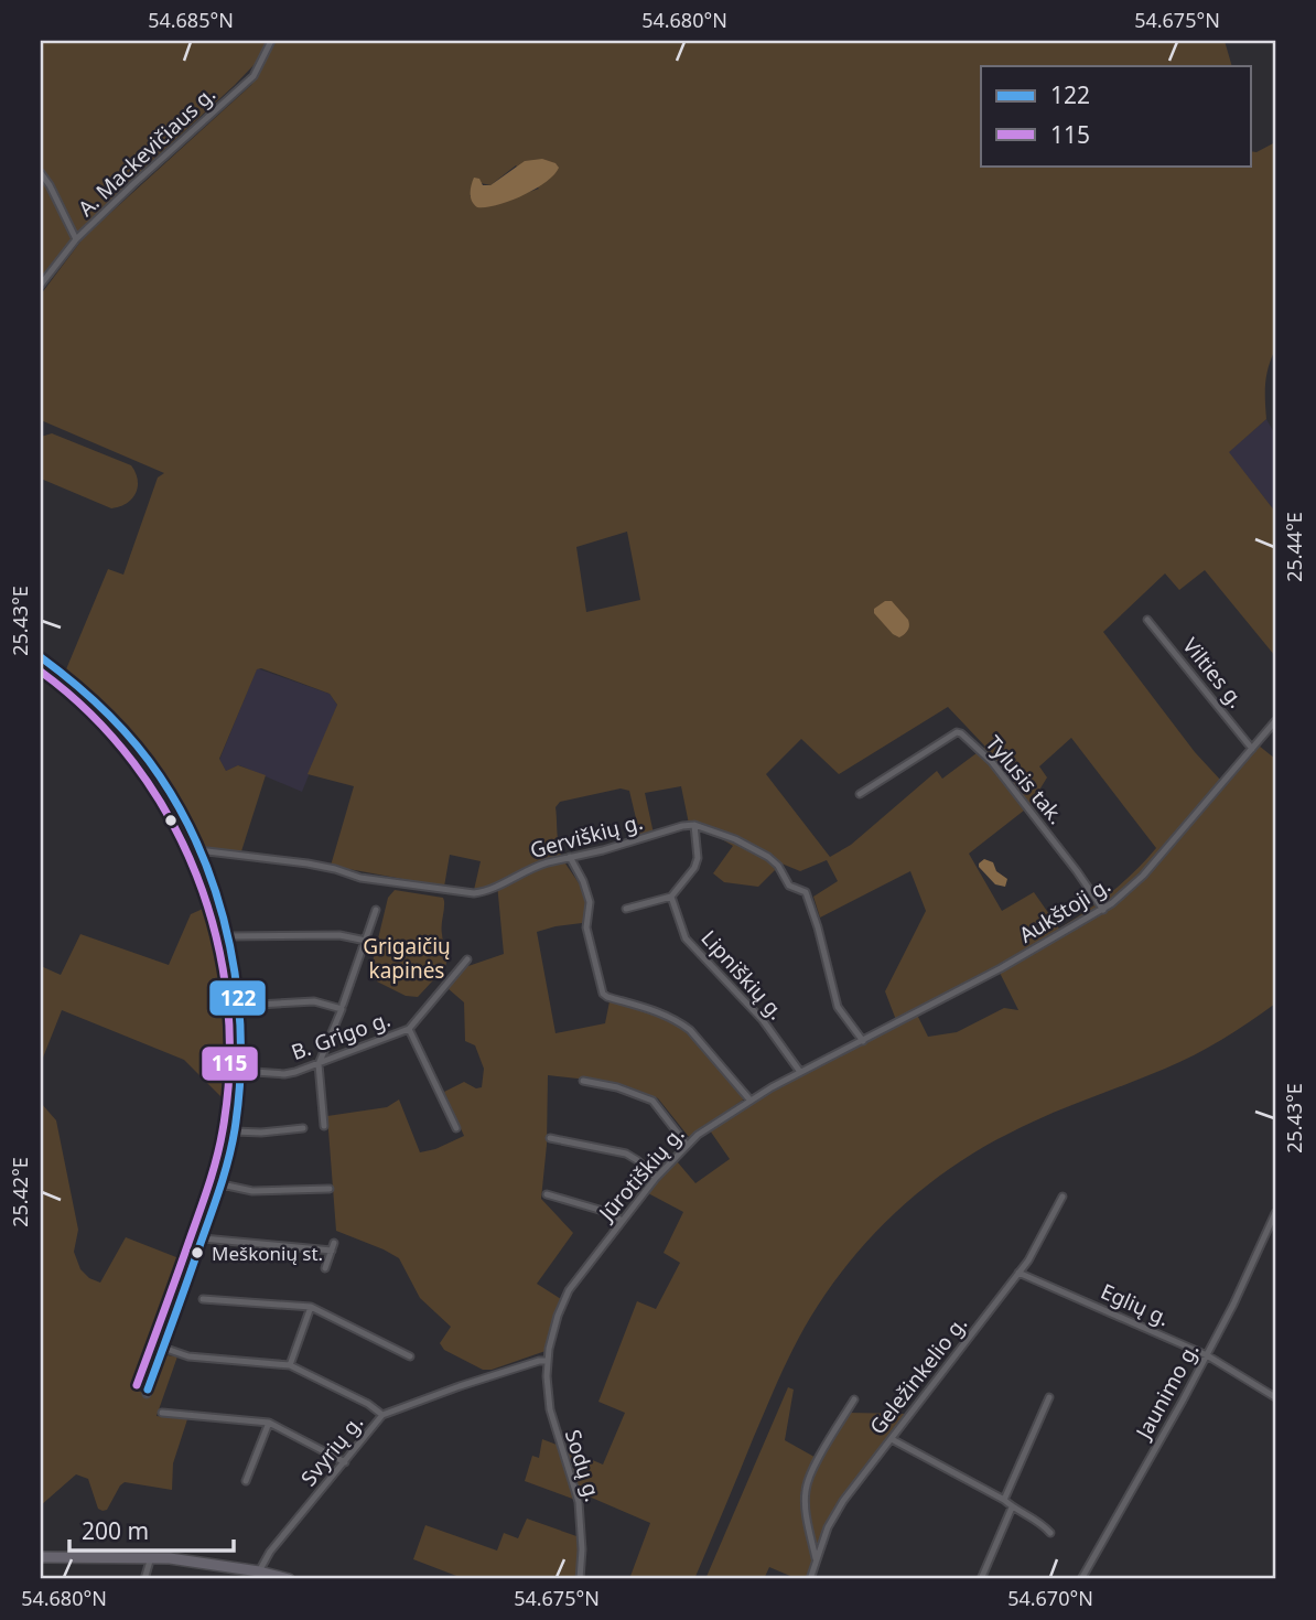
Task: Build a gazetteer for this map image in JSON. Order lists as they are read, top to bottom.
{
  "streets": {
    "street": [
      "A. Mackevičiaus g.",
      "Vilties g.",
      "Tylusis tak.",
      "Gerviškių g.",
      "Aukštoji g.",
      "Lipniškių g.",
      "B. Grigo g.",
      "Jūrotiškių g.",
      "Eglių g.",
      "Geležinkelio g.",
      "Jaunimo g.",
      "Svyrių g.",
      "Sodų g."
    ]
  },
  "crossings": [
    ["Vilties g.", "Aukštoji g."],
    ["Tylusis tak.", "Aukštoji g."],
    ["Aukštoji g.", "Jūrotiškių g."],
    ["Lipniškių g.", "Jūrotiškių g."],
    ["Jūrotiškių g.", "Svyrių g."],
    ["Jūrotiškių g.", "Sodų g."],
    ["Eglių g.", "Geležinkelio g."],
    ["Eglių g.", "Jaunimo g."],
    ["Svyrių g.", "Sodų g."]
  ],
  "parks": ["Grigaičių kapinės"],
  "places": ["Meškonių st."],
  "lines": ["transit line 122", "transit line 115"],
  "legend": ["122", "115"],
  "scale_bar": "200 m",
  "coordinates": [
    "54.685°N",
    "54.680°N",
    "54.675°N",
    "25.44°E",
    "25.43°E",
    "25.42°E",
    "54.670°N"
  ]
}
